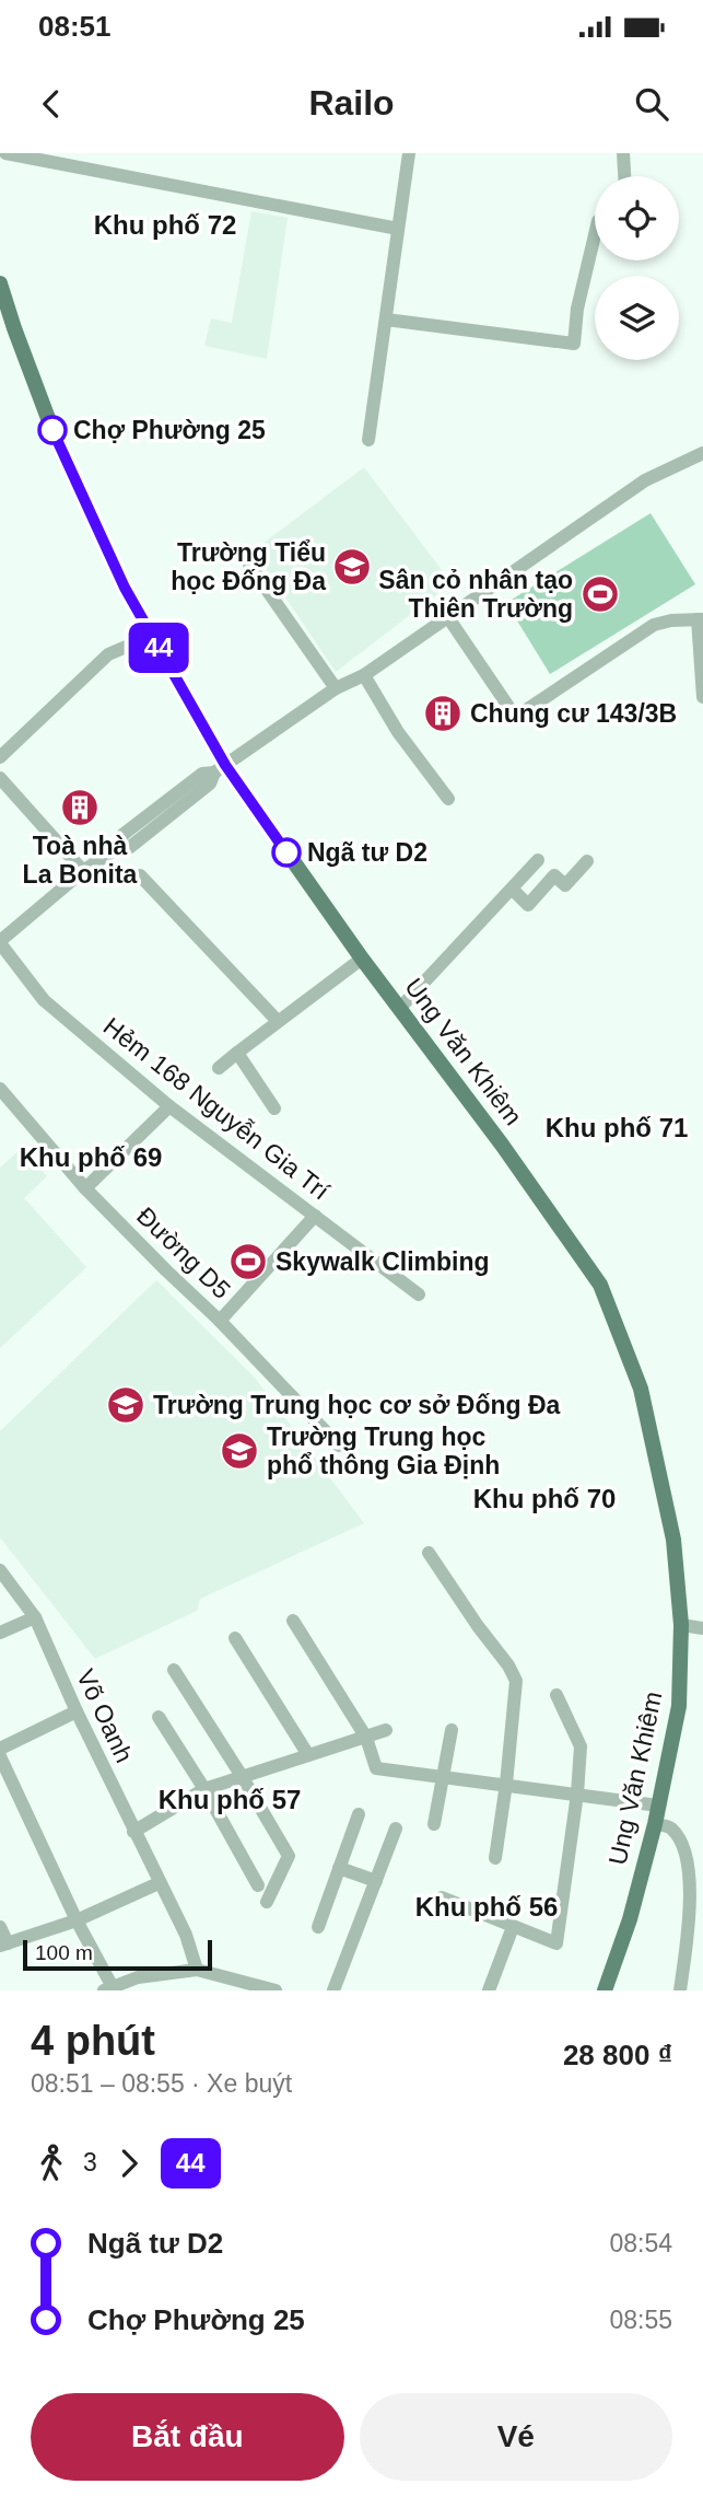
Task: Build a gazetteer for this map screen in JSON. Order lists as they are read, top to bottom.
{
  "streets": {
    "main road": ["Ung Văn Khiêm"],
    "street": ["Hẻm 168 Nguyễn Gia Trí", "Đường D5", "Võ Oanh"]
  },
  "districts": [
    "Khu phố 72",
    "Khu phố 71",
    "Khu phố 69",
    "Khu phố 70",
    "Khu phố 57",
    "Khu phố 56"
  ],
  "places": {
    "other": ["Chợ Phường 25", "Ngã tư D2"],
    "school or university": ["Trường Tiểu học Đống Đa", "Trường Trung học cơ sở Đống Đa", "Trường Trung học phổ thông Gia Định"],
    "sports": ["Sân cỏ nhân tạo Thiên Trường", "Skywalk Climbing"],
    "building": ["Chung cư 143/3B", "Toà nhà La Bonita"]
  },
  "lines": ["bus line 44"],
  "scale_bar": "100 m",
  "page": {
    "status": "08:51",
    "header": "Railo",
    "on_map": "44",
    "scale": "100 m",
    "heading": ["4 phút", "08:51 – 08:55 · Xe buýt", "28 800 ₫"],
    "legs": ["3", "44"],
    "list": [
      {
        "name": "Ngã tư D2",
        "value": "08:54"
      },
      {
        "name": "Chợ Phường 25",
        "value": "08:55"
      }
    ],
    "buttons": ["Bắt đầu", "Vé"]
  }
}
